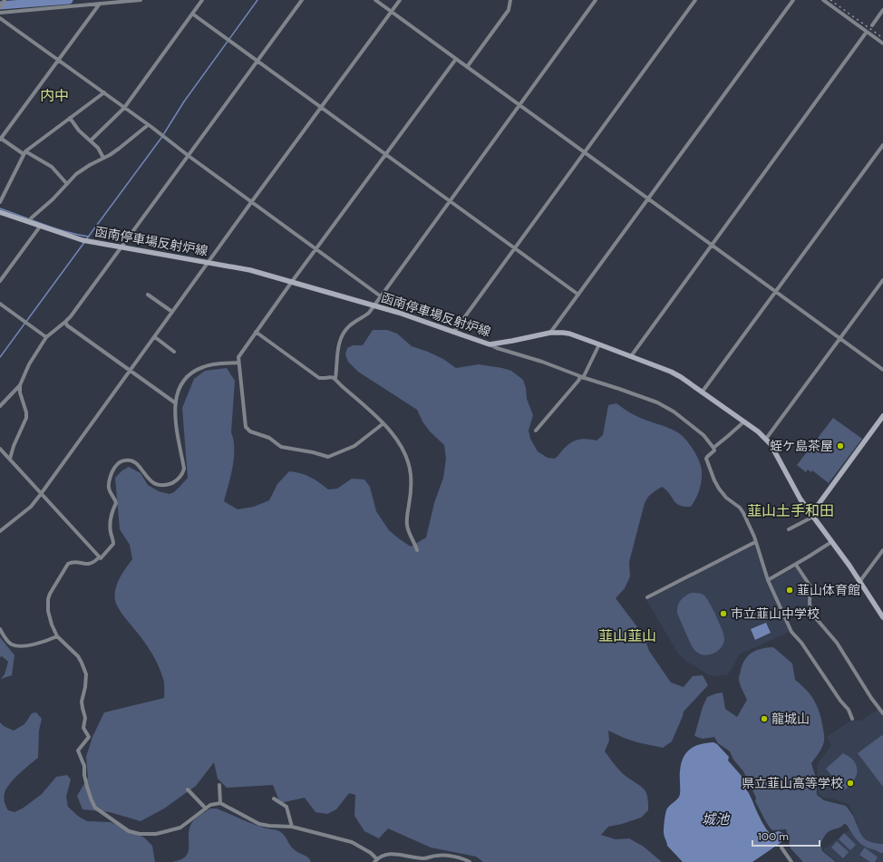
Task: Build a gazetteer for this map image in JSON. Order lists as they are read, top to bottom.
{
  "streets": {
    "main road": ["函南停車場反射炉線"]
  },
  "districts": ["内中", "韮山土手和田", "韮山韮山"],
  "water": ["城池"],
  "places": [
    "蛭ケ島茶屋",
    "韮山体育館",
    "市立韮山中学校",
    "龍城山",
    "県立韮山高等学校"
  ],
  "scale_bar": "100 m"
}
